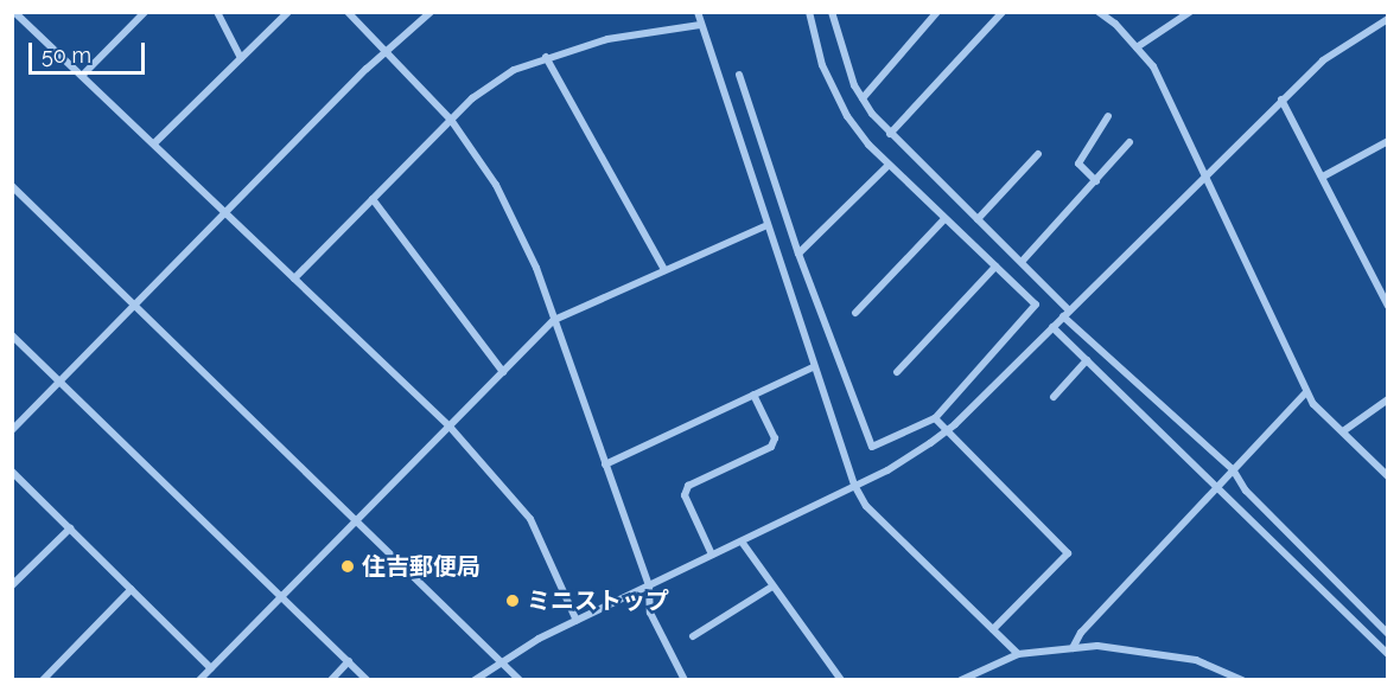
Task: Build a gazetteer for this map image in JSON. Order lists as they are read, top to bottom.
{
  "places": ["住吉郵便局", "ミニストップ"],
  "scale_bar": "50 m"
}
